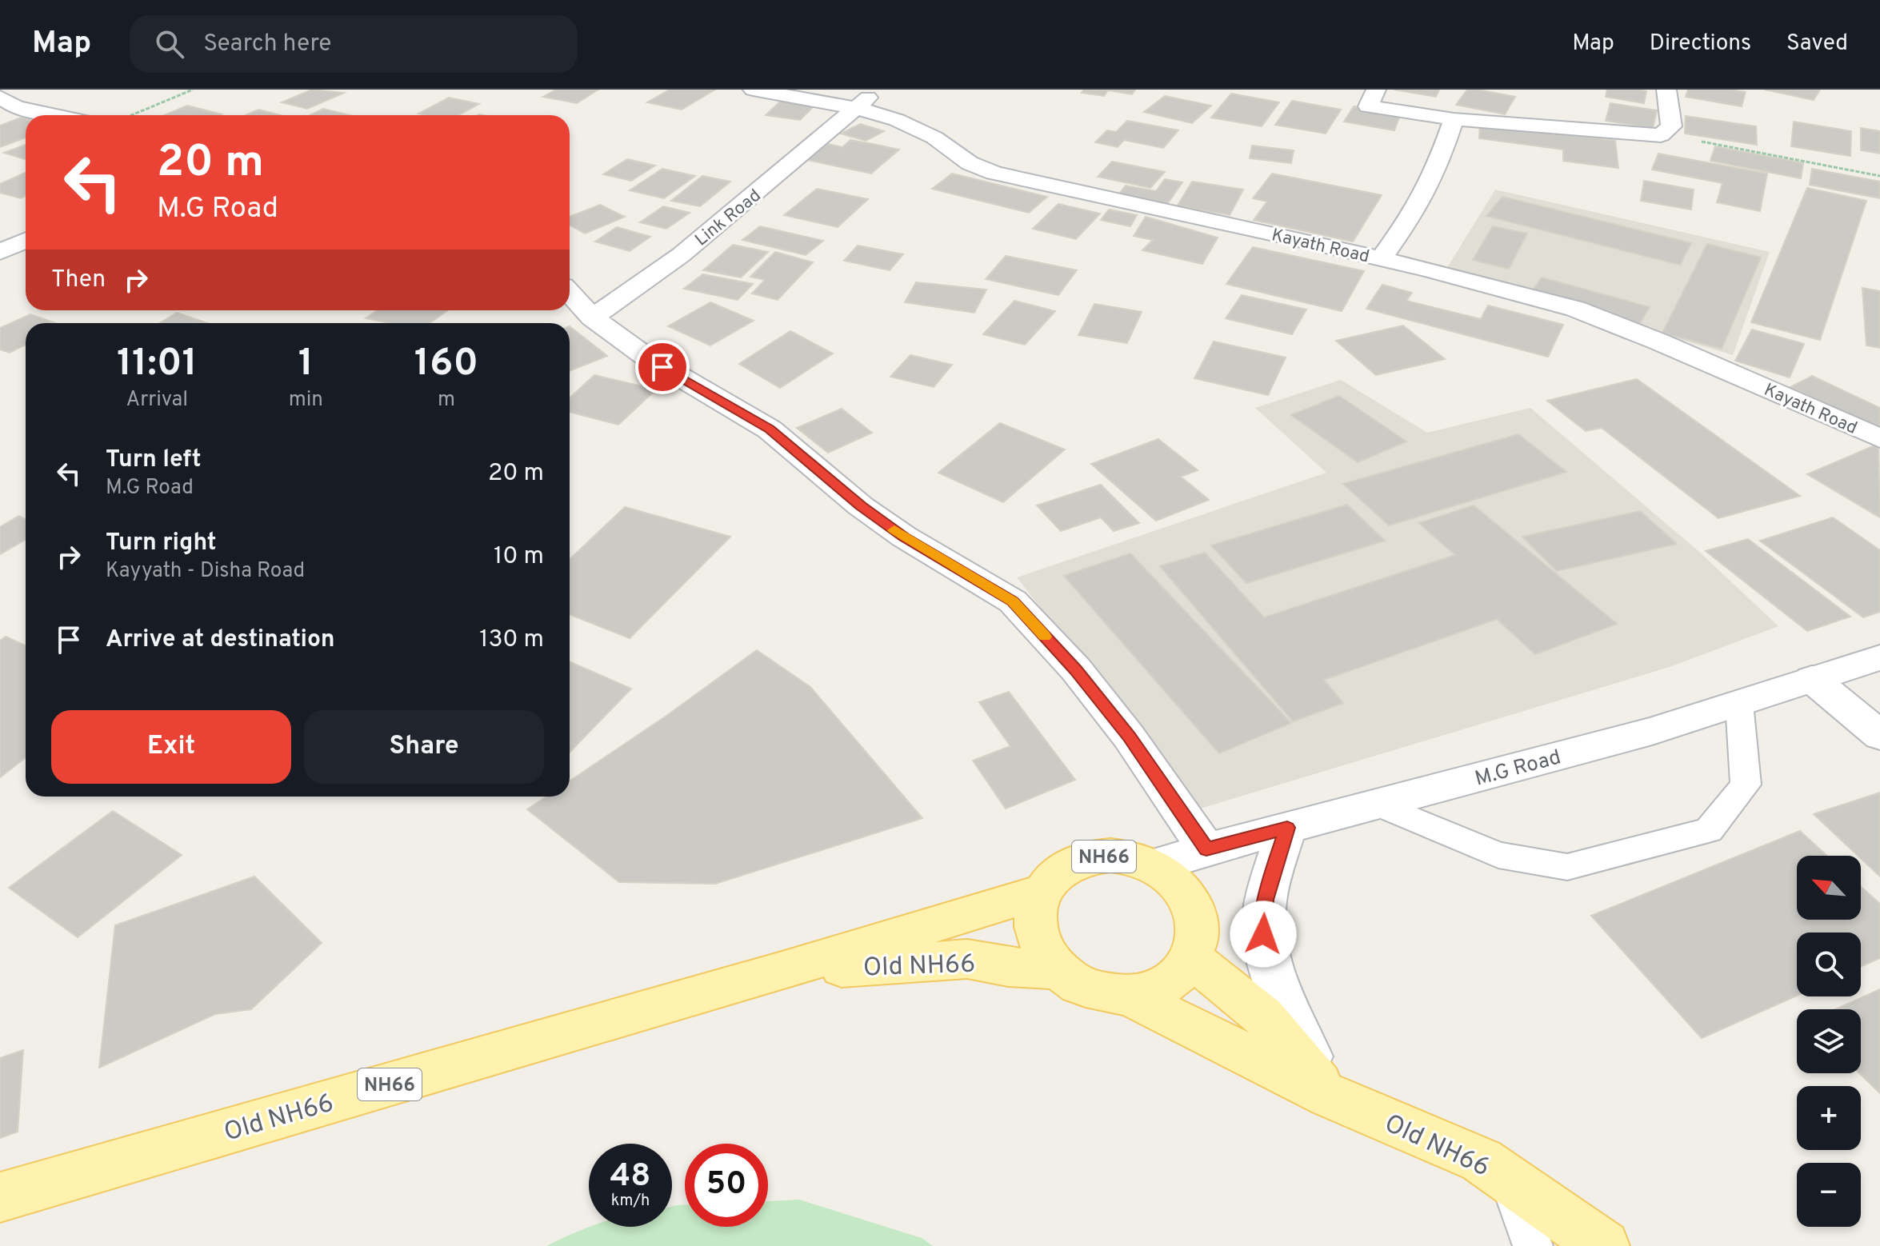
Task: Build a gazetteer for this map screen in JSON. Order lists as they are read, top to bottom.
{
  "streets": {
    "main road": ["NH66", "Old NH66"],
    "street": ["Link Road", "Kayath Road", "M.G Road"]
  },
  "crossings": [
    ["Link Road", "Kayath Road"],
    ["M.G Road", "Old NH66"]
  ],
  "north": "top left",
  "page": {
    "header": "Map",
    "search": "Search here",
    "nav": ["Map", "Directions", "Saved"],
    "turn": ["20 m", "M.G Road"],
    "then": "Then",
    "eta": [
      "11:01",
      "Arrival",
      "1",
      "min",
      "160",
      "m"
    ],
    "list": [
      {
        "name": "Turn left",
        "note": "M.G Road",
        "value": "20 m"
      },
      {
        "name": "Turn right",
        "note": "Kayyath - Disha Road",
        "value": "10 m"
      },
      {
        "name": "Arrive at destination",
        "value": "130 m"
      }
    ],
    "buttons": ["Exit", "Share"],
    "map_buttons": ["+", "−"],
    "speed": "48 km/h",
    "limit": "50"
  }
}
